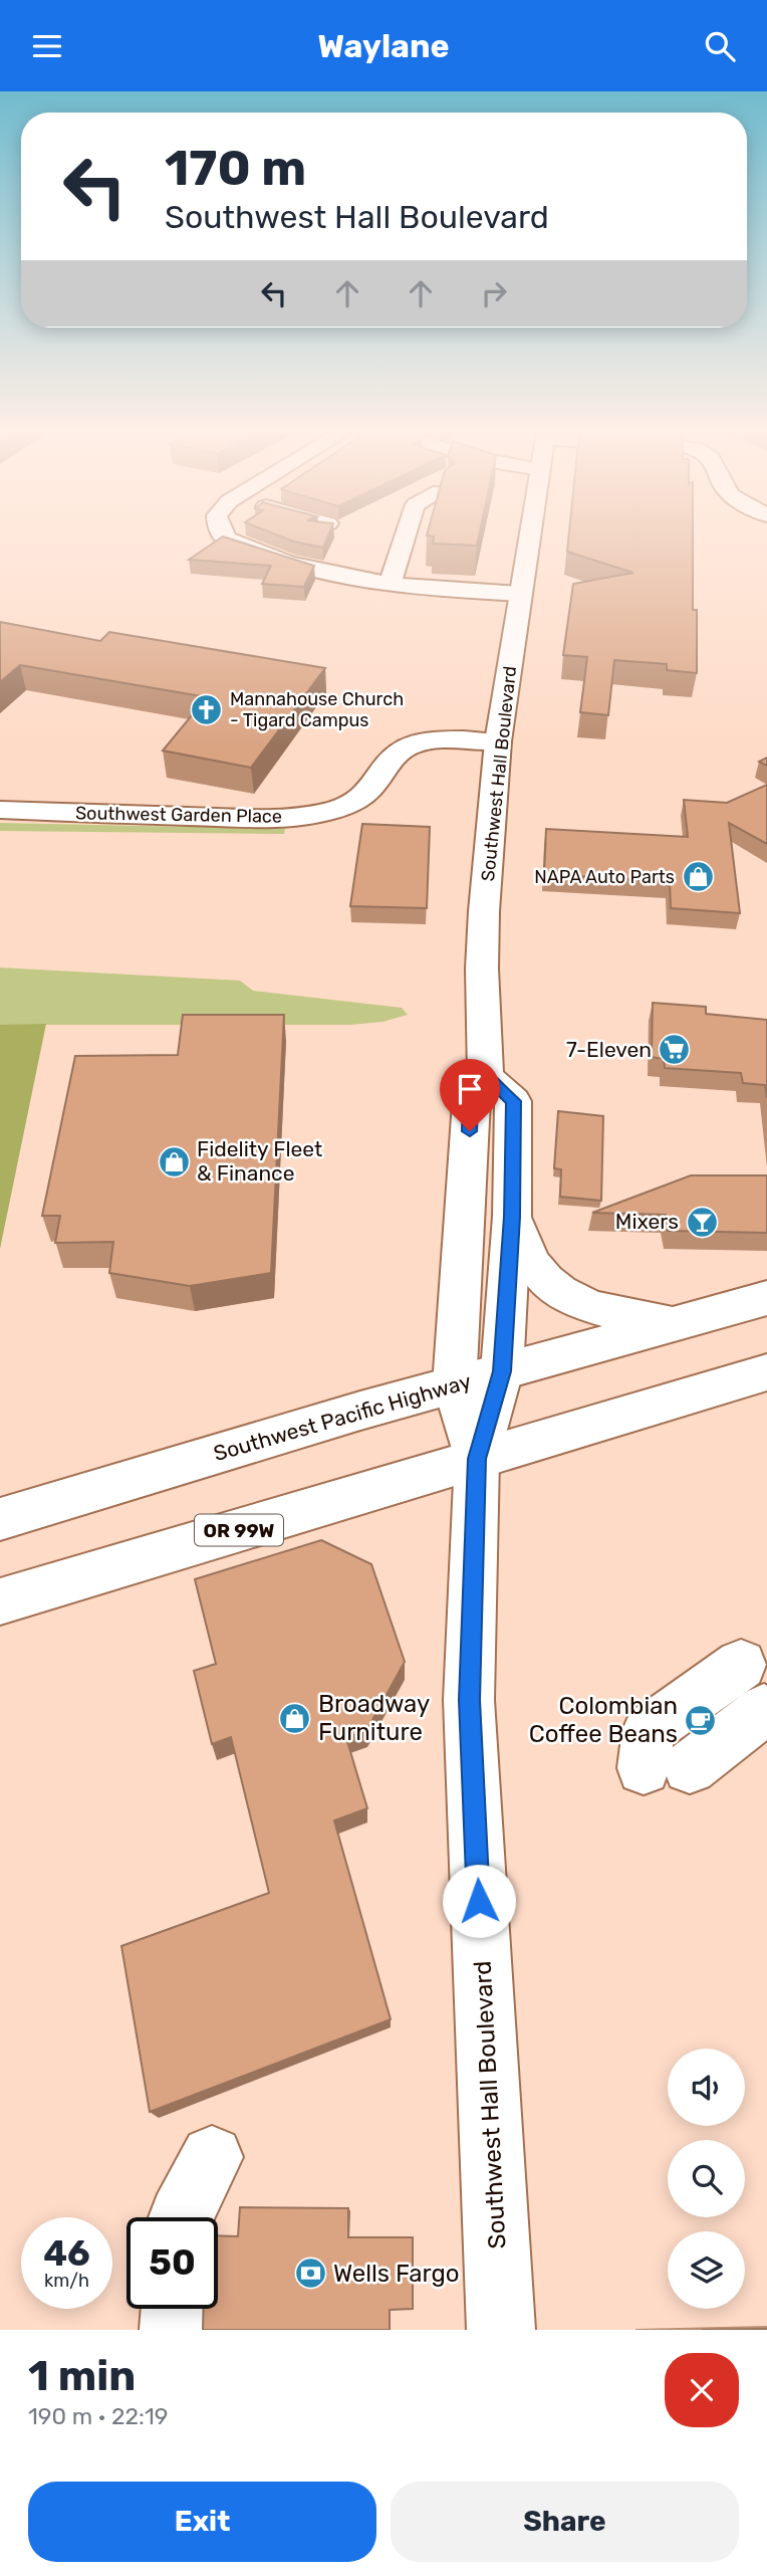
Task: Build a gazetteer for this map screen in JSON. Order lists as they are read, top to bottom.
{
  "streets": {
    "main road": [
      "Southwest Hall Boulevard",
      "Southwest Garden Place",
      "Southwest Pacific Highway",
      "OR 99W"
    ]
  },
  "crossings": [
    ["Southwest Hall Boulevard", "Southwest Garden Place"],
    ["Southwest Hall Boulevard", "Southwest Pacific Highway"],
    ["Southwest Hall Boulevard", "OR 99W"]
  ],
  "places": {
    "church": ["Mannahouse Church - Tigard Campus"],
    "shop": ["NAPA Auto Parts", "Fidelity Fleet & Finance", "Broadway Furniture"],
    "supermarket": ["7-Eleven"],
    "bar": ["Mixers"],
    "cafe": ["Colombian Coffee Beans"],
    "bank": ["Wells Fargo"]
  },
  "page": {
    "header": "Waylane",
    "turn": ["170 m", "Southwest Hall Boulevard"],
    "speed": "46 km/h",
    "limit": "50",
    "heading": ["1 min", "190 m · 22:19"],
    "buttons": ["Exit", "Share"]
  }
}
